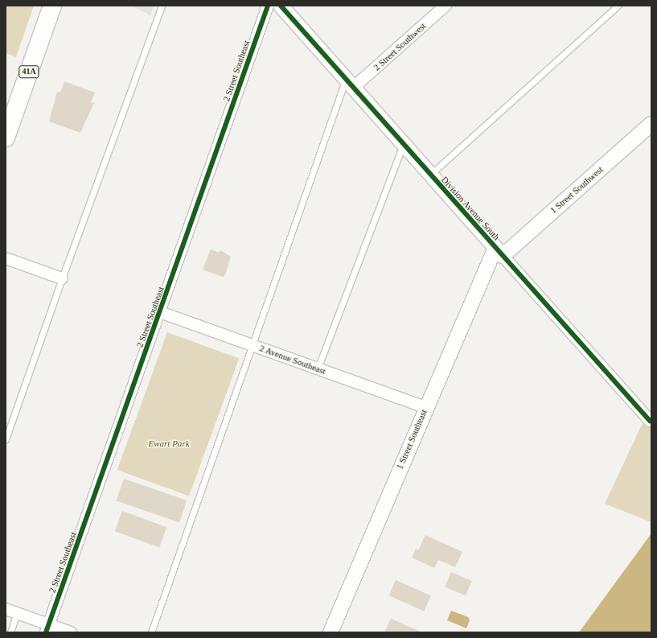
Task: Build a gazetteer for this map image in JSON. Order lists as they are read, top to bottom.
{
  "streets": {
    "main road": ["41A"],
    "street": [
      "2 Street Southwest",
      "2 Street Southeast",
      "1 Street Southwest",
      "Division Avenue South",
      "2 Avenue Southeast",
      "1 Street Southeast"
    ]
  },
  "crossings": [
    ["2 Street Southwest", "Division Avenue South"],
    ["2 Street Southeast", "2 Avenue Southeast"],
    ["1 Street Southwest", "Division Avenue South"],
    ["1 Street Southwest", "1 Street Southeast"],
    ["Division Avenue South", "1 Street Southeast"],
    ["2 Avenue Southeast", "1 Street Southeast"]
  ],
  "parks": ["Ewart Park"]
}
